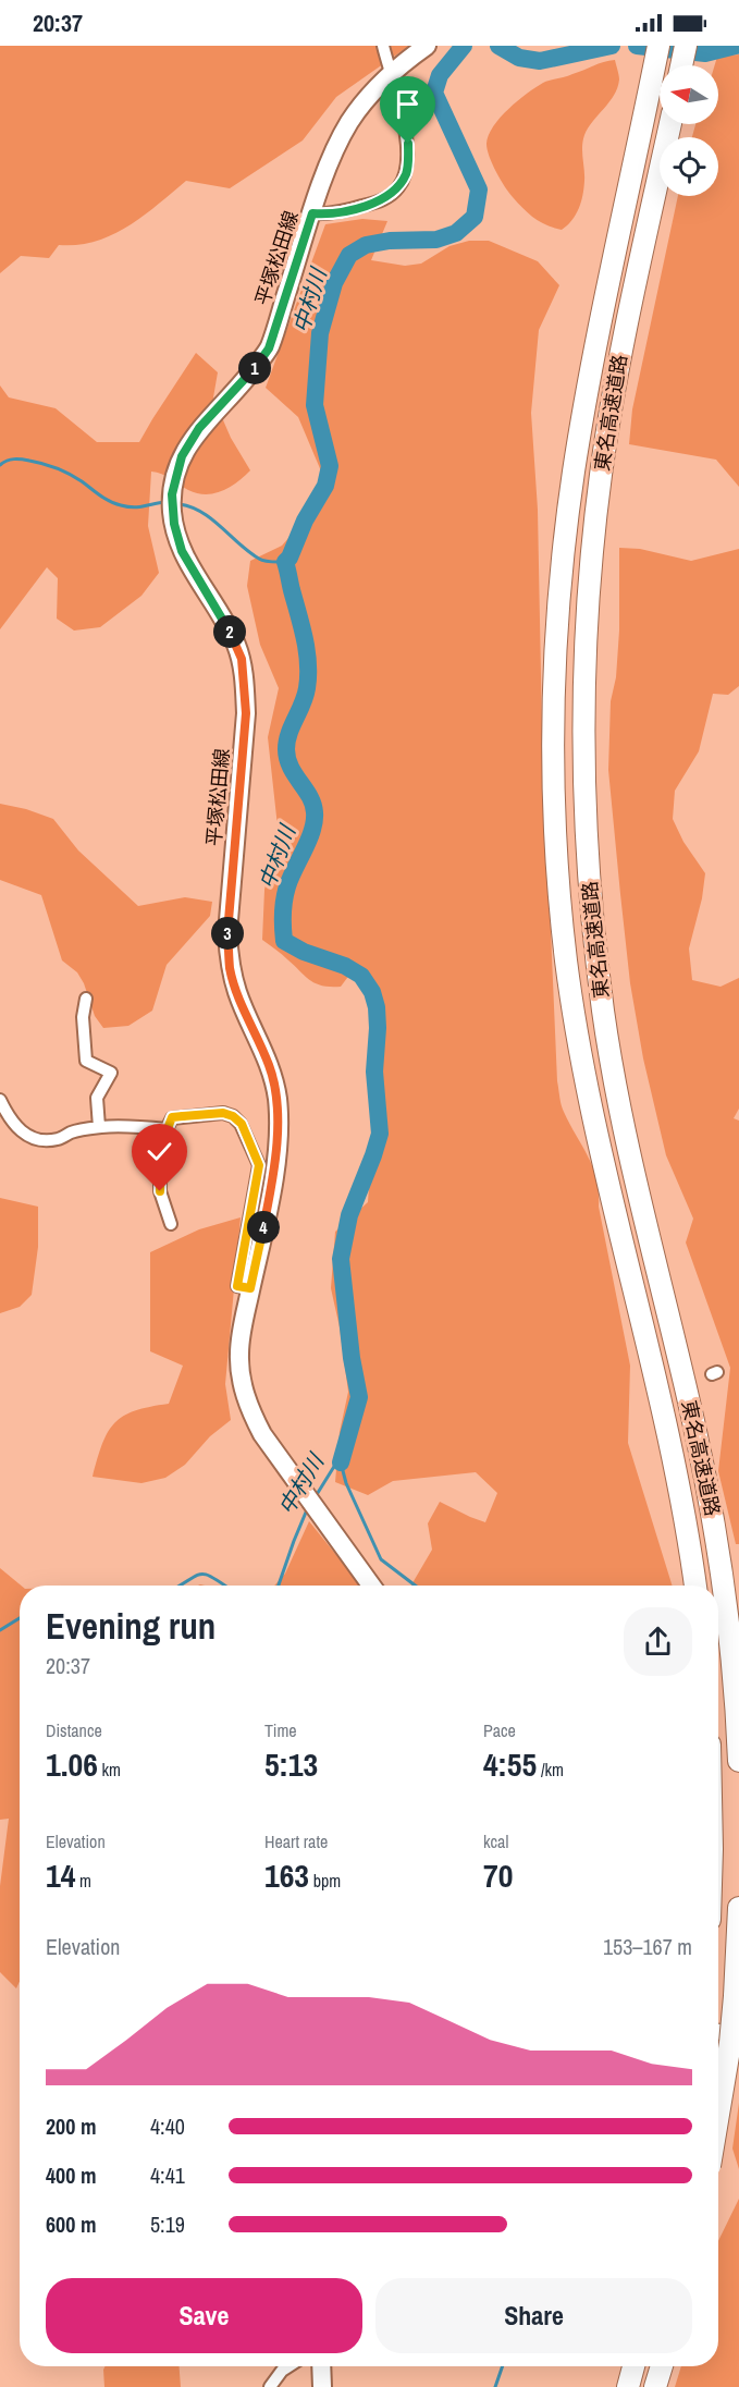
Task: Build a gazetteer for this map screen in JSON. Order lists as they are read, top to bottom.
{
  "streets": {
    "highway": ["東名高速道路"],
    "main road": ["平塚松田線"]
  },
  "water": ["中村川"],
  "north": "left",
  "page": {
    "status": "20:37",
    "pins": [
      "1",
      "2",
      "3",
      "4"
    ],
    "heading": ["Evening run", "20:37"],
    "stats": [
      ["Distance", "1.06 km"],
      ["Time", "5:13"],
      ["Pace", "4:55 /km"],
      ["Elevation", "14 m"],
      ["Heart rate", "163 bpm"],
      ["kcal", "70"]
    ],
    "chart": ["Elevation", "153–167 m"],
    "list": [
      {
        "name": "200 m",
        "note": "4:40"
      },
      {
        "name": "400 m",
        "note": "4:41"
      },
      {
        "name": "600 m",
        "note": "5:19"
      }
    ],
    "buttons": ["Save", "Share"]
  }
}
